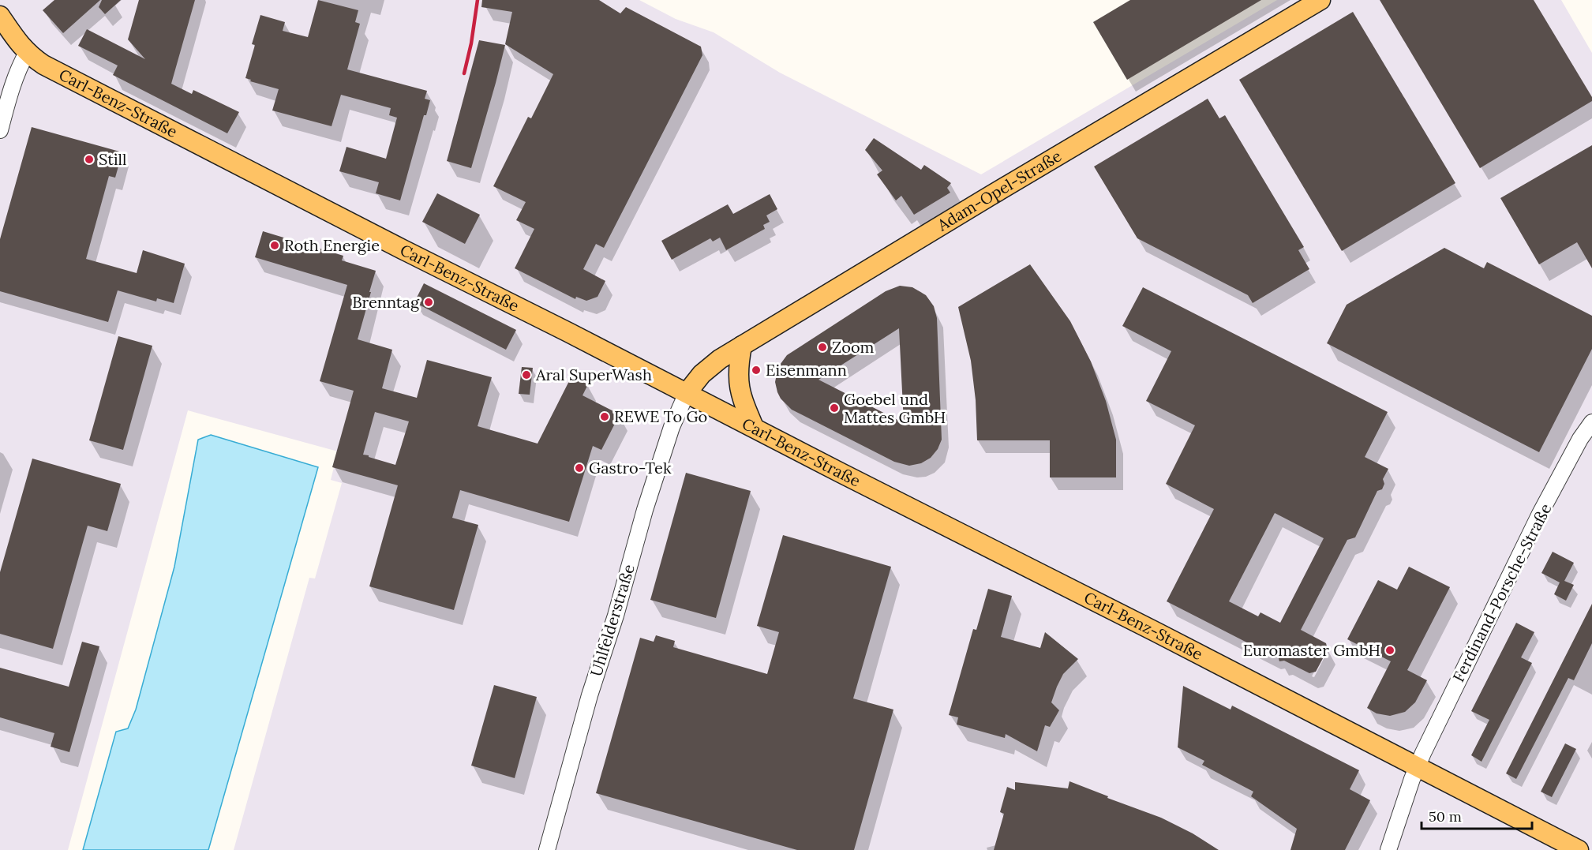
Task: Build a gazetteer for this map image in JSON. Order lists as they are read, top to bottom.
{
  "streets": {
    "main road": ["Carl-Benz-Straße", "Adam-Opel-Straße"],
    "street": ["Ferdinand-Porsche-Straße", "Uhlfelderstraße"]
  },
  "crossings": [
    ["Carl-Benz-Straße", "Adam-Opel-Straße"],
    ["Carl-Benz-Straße", "Ferdinand-Porsche-Straße"],
    ["Carl-Benz-Straße", "Uhlfelderstraße"],
    ["Adam-Opel-Straße", "Uhlfelderstraße"]
  ],
  "places": [
    "Still",
    "Roth Energie",
    "Brenntag",
    "Zoom",
    "Eisenmann",
    "Aral SuperWash",
    "Goebel und Mattes GmbH",
    "REWE To Go",
    "Gastro-Tek",
    "Euromaster GmbH"
  ],
  "scale_bar": "50 m"
}
